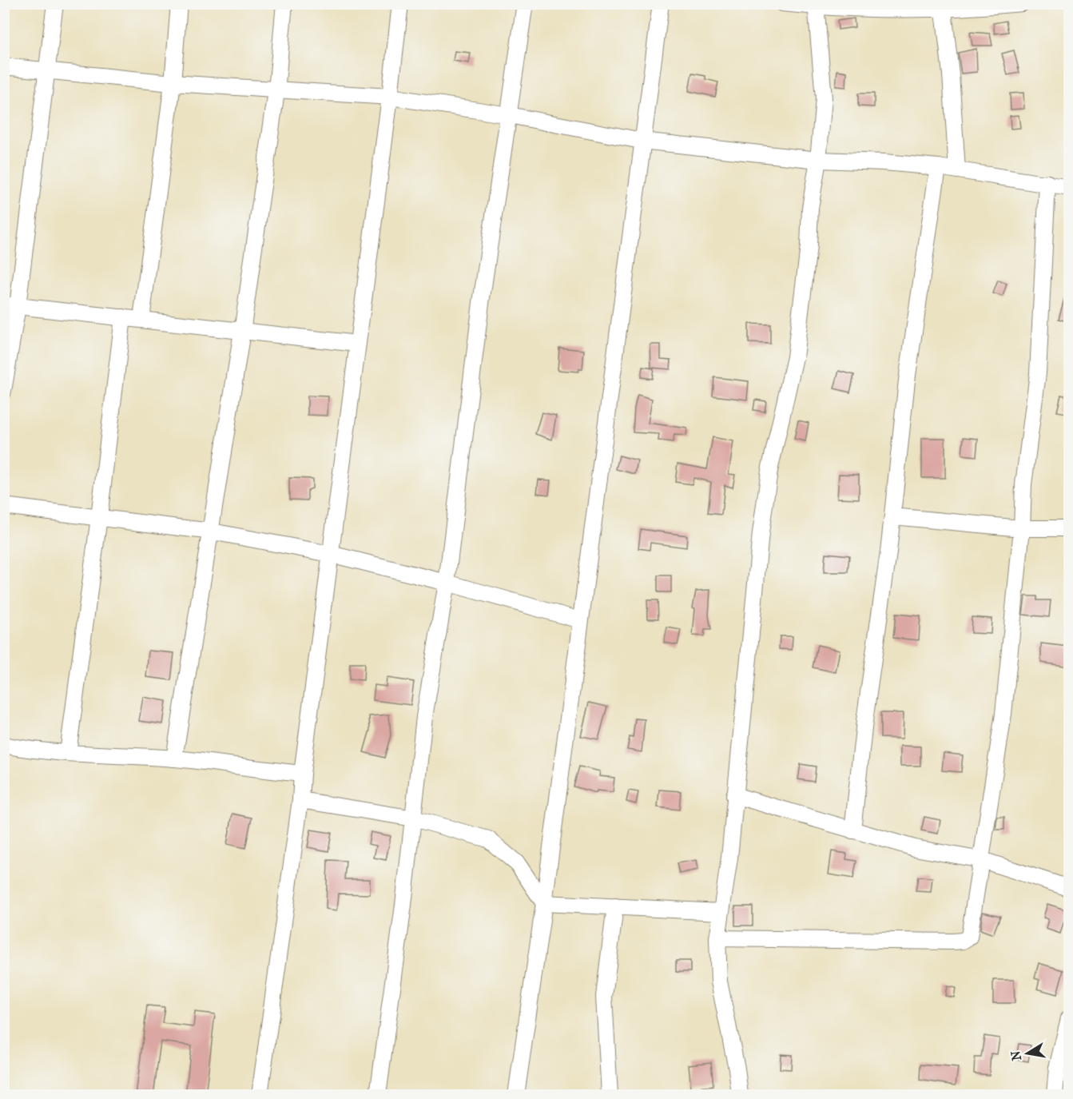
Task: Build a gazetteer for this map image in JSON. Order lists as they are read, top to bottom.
{
  "north": "left"
}
